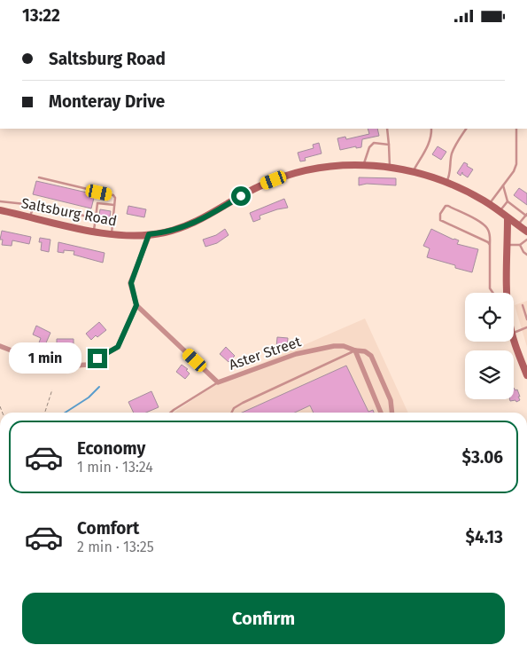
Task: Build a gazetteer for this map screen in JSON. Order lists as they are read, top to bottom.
{
  "streets": {
    "main road": ["Saltsburg Road"],
    "street": ["Aster Street"]
  },
  "page": {
    "status": "13:22",
    "banner": ["Saltsburg Road", "Monteray Drive"],
    "bubble": "1 min",
    "list": [
      {
        "name": "Economy",
        "note": "1 min · 13:24",
        "value": "$3.06"
      },
      {
        "name": "Comfort",
        "note": "2 min · 13:25",
        "value": "$4.13"
      }
    ],
    "buttons": "Confirm"
  }
}
